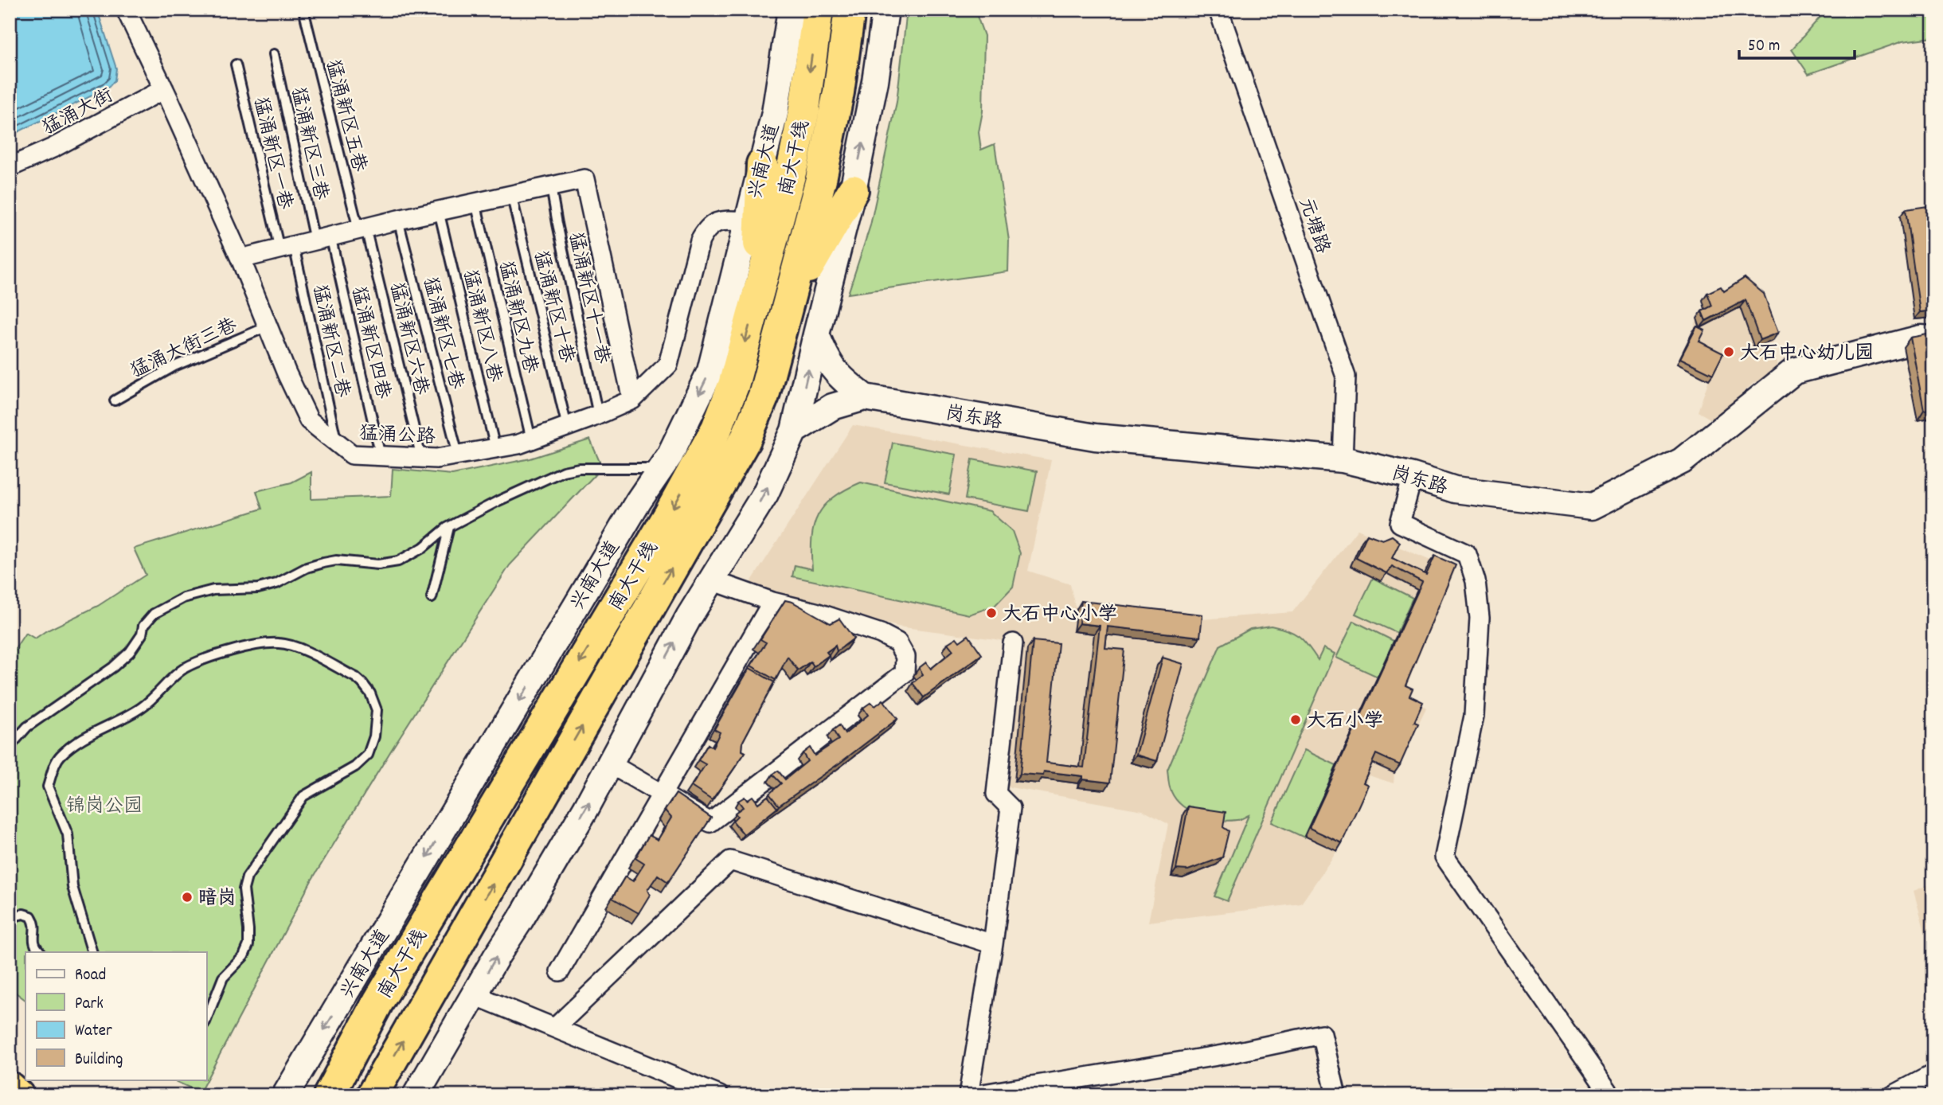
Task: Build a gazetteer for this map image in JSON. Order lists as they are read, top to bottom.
{
  "streets": {
    "highway": ["南大干线"],
    "main road": ["兴南大道", "岗东路"],
    "street": ["猛涌大街", "元塘路", "猛涌公路"],
    "lane": [
      "猛涌新区五巷",
      "猛涌新区三巷",
      "猛涌新区一巷",
      "猛涌新区十一巷",
      "猛涌新区十巷",
      "猛涌新区九巷",
      "猛涌新区八巷",
      "猛涌新区七巷",
      "猛涌新区六巷",
      "猛涌新区二巷",
      "猛涌新区四巷",
      "猛涌大街三巷"
    ]
  },
  "crossings": [
    ["猛涌大街", "猛涌公路"],
    ["猛涌新区五巷", "猛涌新区六巷"],
    ["猛涌新区三巷", "猛涌新区四巷"],
    ["猛涌新区一巷", "猛涌新区二巷"],
    ["兴南大道", "猛涌公路"],
    ["元塘路", "岗东路"],
    ["猛涌新区十一巷", "猛涌公路"],
    ["猛涌新区十巷", "猛涌公路"],
    ["猛涌新区九巷", "猛涌公路"],
    ["猛涌新区八巷", "猛涌公路"],
    ["猛涌新区七巷", "猛涌公路"],
    ["猛涌新区六巷", "猛涌公路"],
    ["猛涌新区二巷", "猛涌公路"],
    ["猛涌新区四巷", "猛涌公路"],
    ["猛涌大街三巷", "猛涌公路"]
  ],
  "parks": ["锦岗公园"],
  "places": [
    "大石中心幼儿园",
    "大石中心小学",
    "大石小学",
    "暗岗"
  ],
  "legend": [
    "Road",
    "Park",
    "Water",
    "Building"
  ],
  "scale_bar": "50 m"
}
